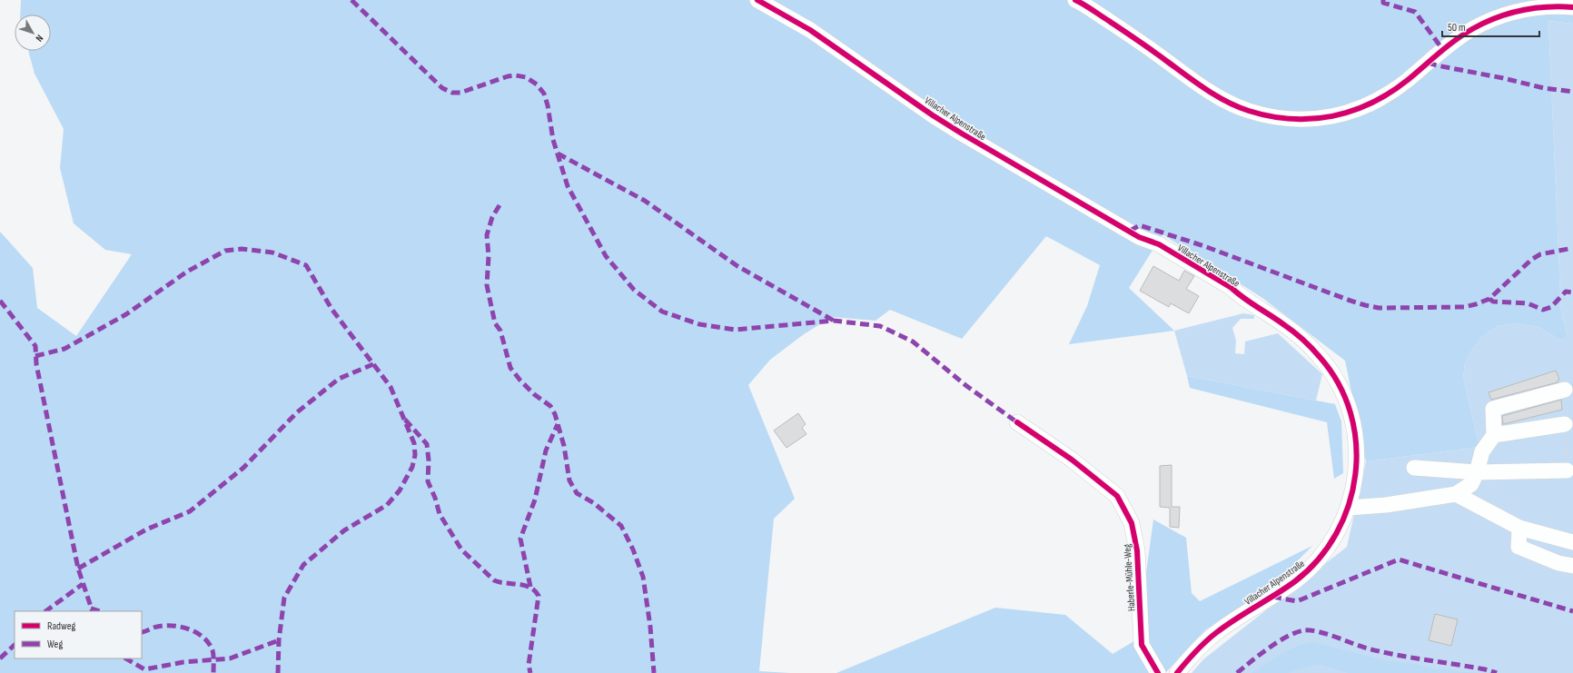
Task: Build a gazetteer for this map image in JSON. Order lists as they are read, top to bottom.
{
  "streets": {
    "street": ["Villacher Alpenstraße", "Haberle-Mühle-Weg"]
  },
  "legend": ["Radweg", "Weg"],
  "scale_bar": "50 m",
  "north": "bottom right"
}
